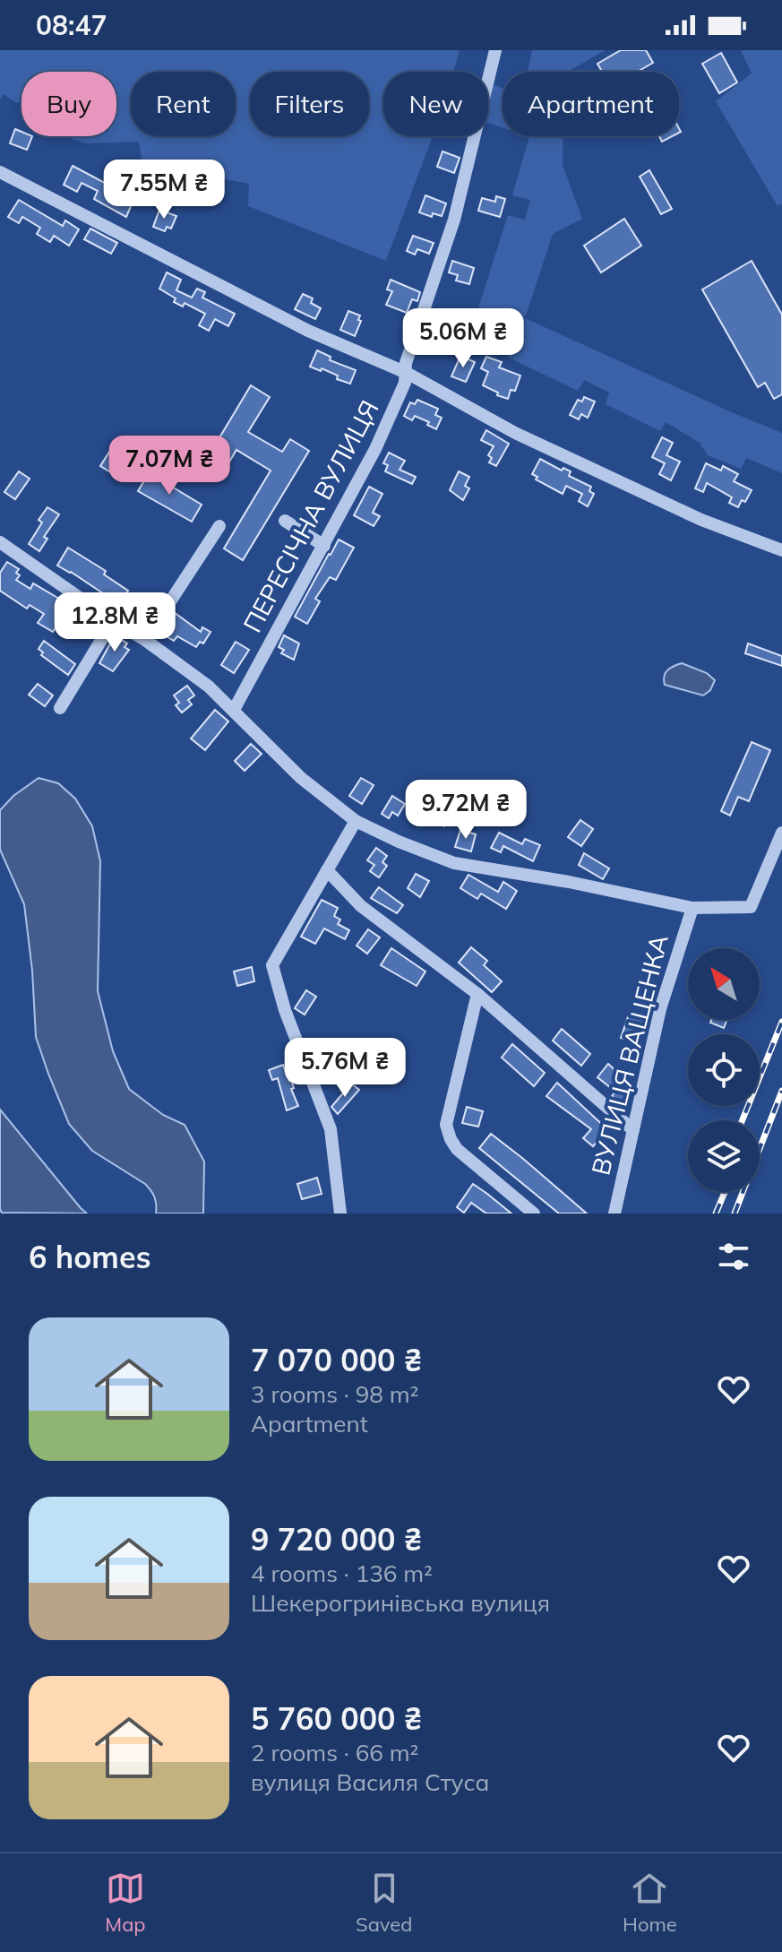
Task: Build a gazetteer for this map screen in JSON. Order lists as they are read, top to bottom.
{
  "streets": {
    "street": ["ПЕРЕСІЧНА ВУЛИЦЯ", "ВУЛИЦЯ ВАЩЕНКА"]
  },
  "north": "top left",
  "page": {
    "status": "08:47",
    "chip": [
      "Buy",
      "Rent",
      "Filters",
      "New",
      "Apartment"
    ],
    "price": [
      "7.55M ₴",
      "5.06M ₴",
      "7.07M ₴",
      "12.8M ₴",
      "9.72M ₴",
      "5.76M ₴"
    ],
    "heading": "6 homes",
    "list": [
      {
        "name": "7 070 000 ₴",
        "note": "3 rooms · 98 m² · Apartment"
      },
      {
        "name": "9 720 000 ₴",
        "note": "4 rooms · 136 m² · Шекерогринівська вулиця"
      },
      {
        "name": "5 760 000 ₴",
        "note": "2 rooms · 66 m² · вулиця Василя Стуса"
      }
    ],
    "tabs": ["Map", "Saved", "Home"]
  }
}
